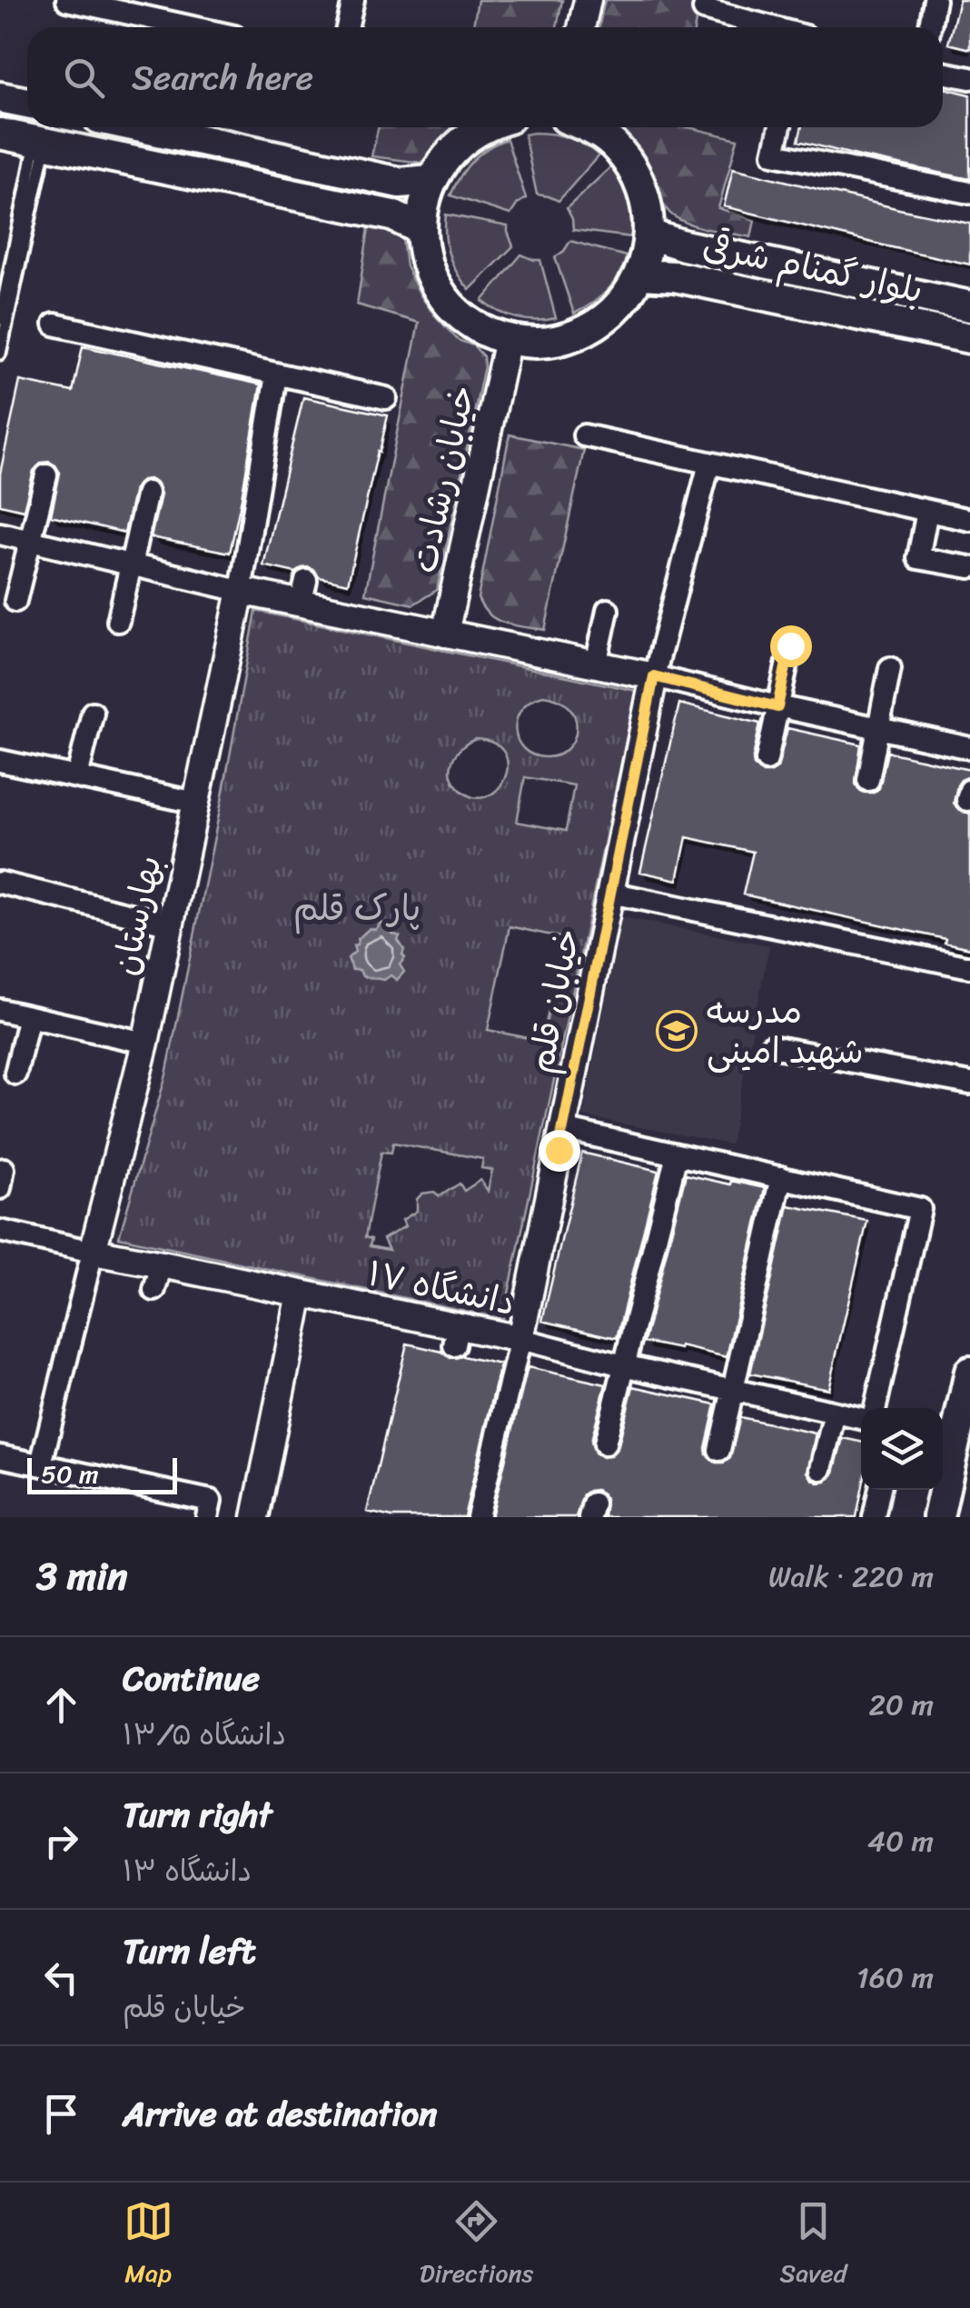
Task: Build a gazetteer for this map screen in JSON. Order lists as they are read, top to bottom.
{
  "streets": {
    "main road": ["بلوار گمنام شرقی"],
    "street": [
      "خیابان رشادت",
      "بهارستان",
      "خیابان قلم",
      "دانشگاه ۱۷"
    ]
  },
  "crossings": [
    ["بهارستان", "دانشگاه ۱۷"],
    ["خیابان قلم", "دانشگاه ۱۷"]
  ],
  "parks": ["پارک قلم"],
  "places": {
    "school or university": ["مدرسه شهید امینی"]
  },
  "scale_bar": "50 m",
  "page": {
    "search": "Search here",
    "scale": "50 m",
    "heading": ["3 min", "Walk · 220 m"],
    "list": [
      ["Continue", "دانشگاه ۱۳/۵", "20 m"],
      ["Turn right", "دانشگاه ۱۳", "40 m"],
      ["Turn left", "خیابان قلم", "160 m"],
      "Arrive at destination"
    ],
    "nav": ["Map", "Directions", "Saved"]
  }
}
